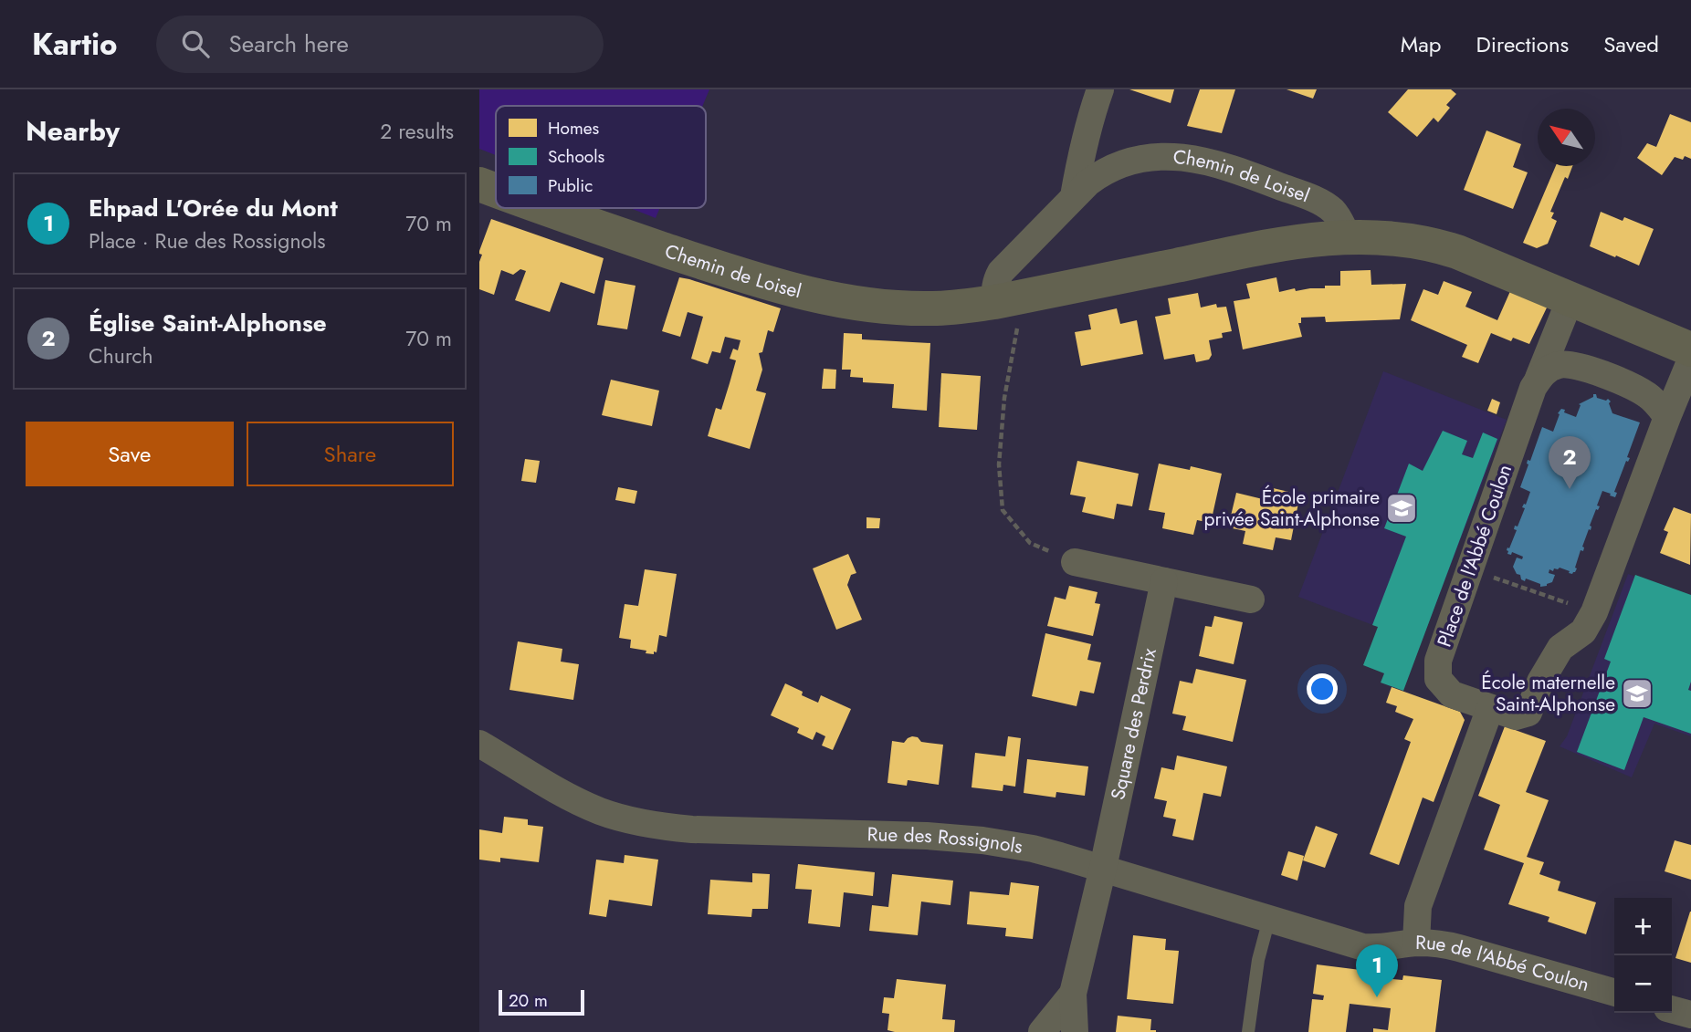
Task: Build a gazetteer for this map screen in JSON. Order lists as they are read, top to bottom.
{
  "streets": {
    "street": [
      "Chemin de Loisel",
      "Place de l'Abbé Coulon",
      "Square des Perdrix",
      "Rue des Rossignols",
      "Rue de l'Abbé Coulon"
    ]
  },
  "crossings": [
    ["Chemin de Loisel", "Place de l'Abbé Coulon"],
    ["Place de l'Abbé Coulon", "Rue de l'Abbé Coulon"],
    ["Square des Perdrix", "Rue des Rossignols"],
    ["Rue des Rossignols", "Rue de l'Abbé Coulon"]
  ],
  "places": {
    "school or university": ["École primaire privée Saint-Alphonse", "École maternelle Saint-Alphonse"]
  },
  "legend": ["Homes", "Schools", "Public"],
  "scale_bar": "20 m",
  "north": "top left",
  "page": {
    "header": "Kartio",
    "search": "Search here",
    "nav": ["Map", "Directions", "Saved"],
    "heading": ["Nearby", "2 results"],
    "list": [
      {
        "mark": "1",
        "name": "Ehpad L'Orée du Mont",
        "note": "Place · Rue des Rossignols",
        "value": "70 m"
      },
      {
        "mark": "2",
        "name": "Église Saint-Alphonse",
        "note": "Church",
        "value": "70 m"
      }
    ],
    "buttons": ["Save", "Share"],
    "pins": ["2", "1"],
    "map_buttons": ["+", "−"],
    "scale": "20 m"
  }
}
